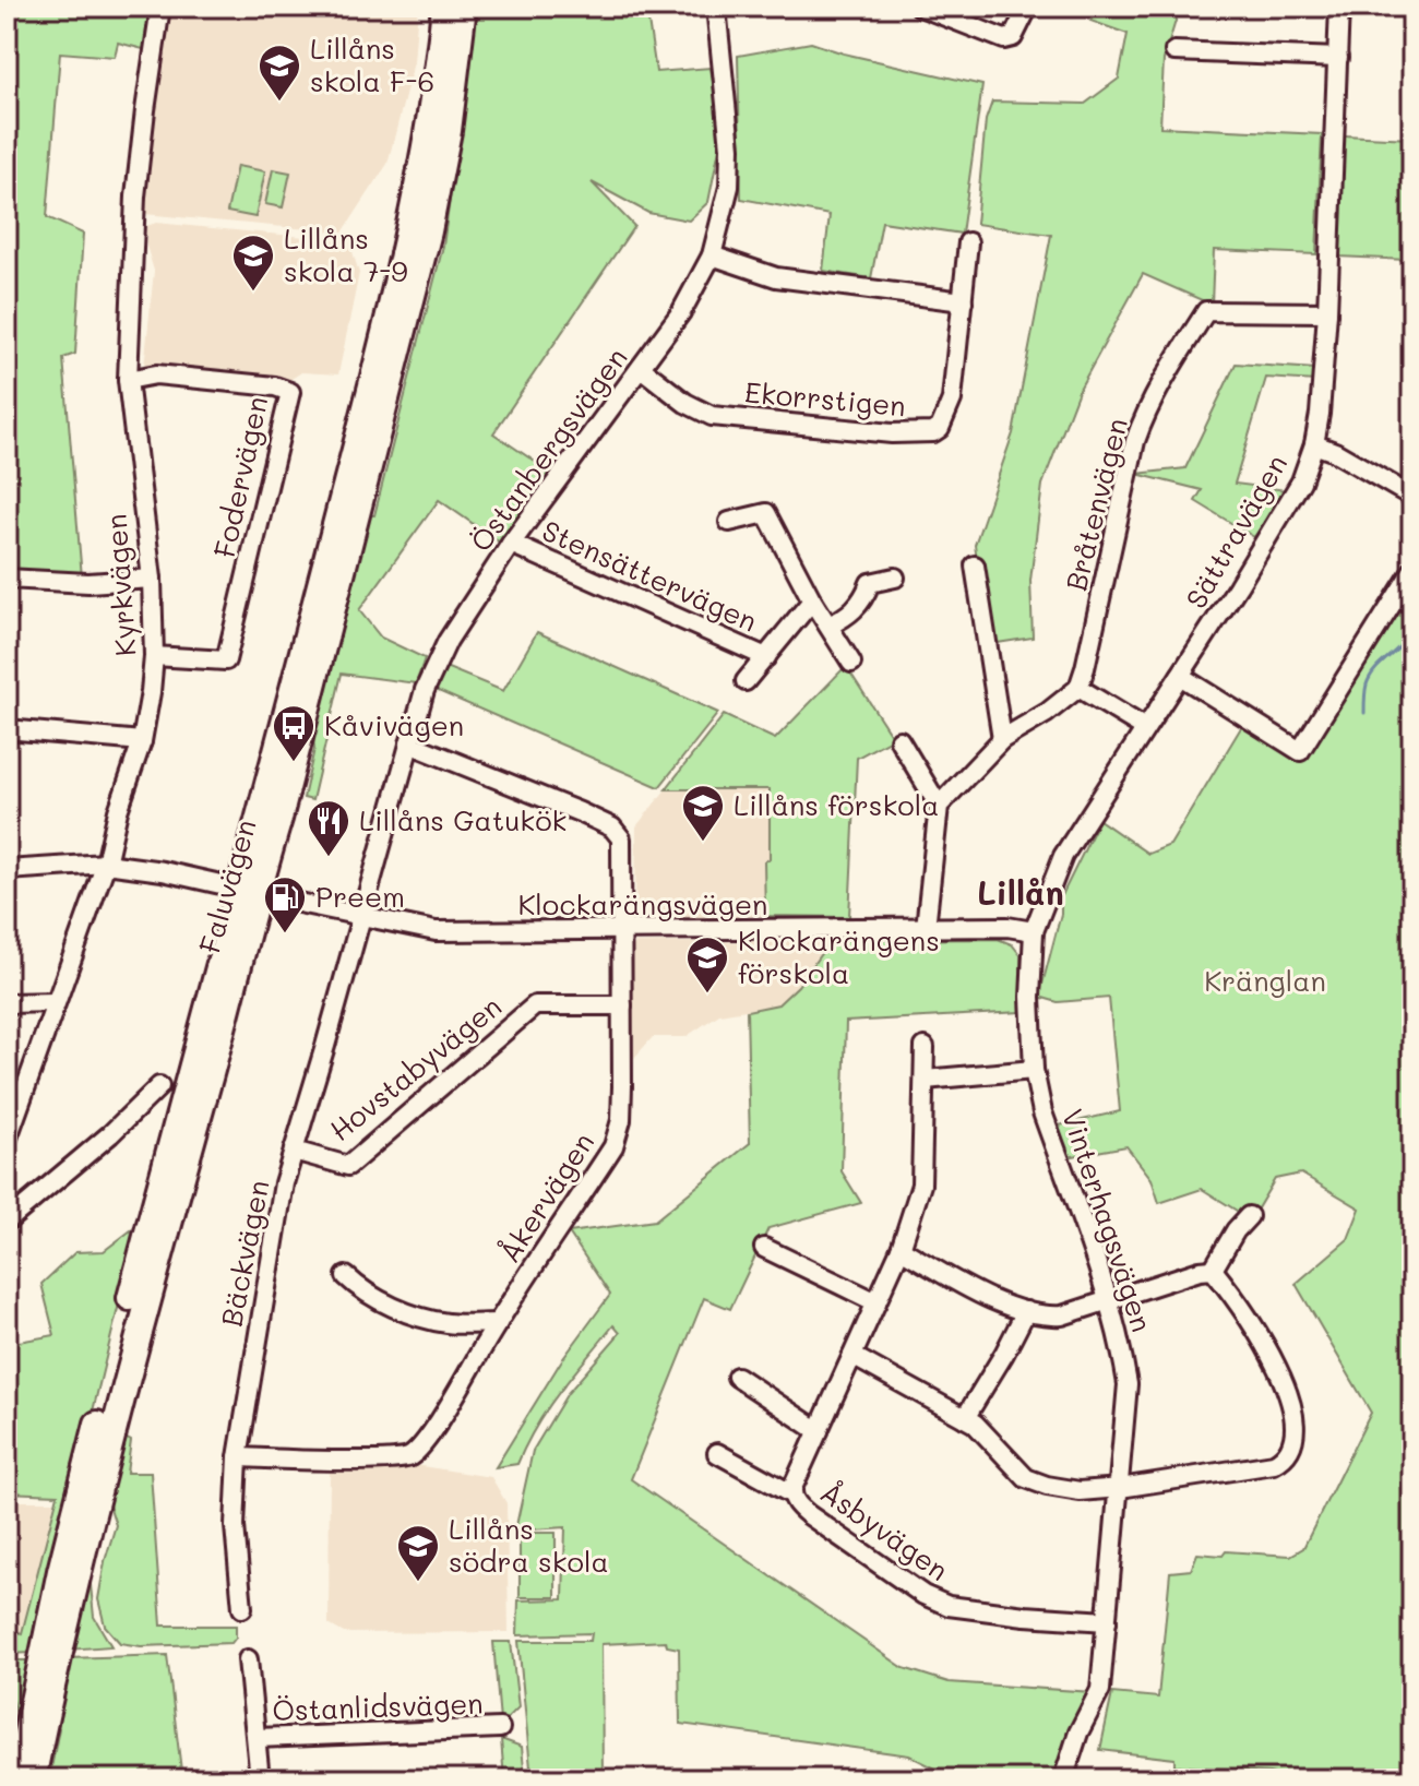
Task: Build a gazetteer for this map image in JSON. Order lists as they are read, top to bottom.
{
  "streets": {
    "highway": ["Faluvägen"],
    "street": [
      "Ekorrstigen",
      "Östanbergsvägen",
      "Fodervägen",
      "Bråtenvägen",
      "Sättravägen",
      "Stensättervägen",
      "Kyrkvägen",
      "Klockarängsvägen",
      "Hovstabyvägen",
      "Åkervägen",
      "Vinterhagsvägen",
      "Bäckvägen",
      "Åsbyvägen",
      "Östanlidsvägen"
    ]
  },
  "crossings": [
    ["Ekorrstigen", "Östanbergsvägen"],
    ["Östanbergsvägen", "Stensättervägen"],
    ["Östanbergsvägen", "Klockarängsvägen"],
    ["Östanbergsvägen", "Åkervägen"],
    ["Östanbergsvägen", "Bäckvägen"],
    ["Fodervägen", "Kyrkvägen"],
    ["Bråtenvägen", "Sättravägen"],
    ["Sättravägen", "Klockarängsvägen"],
    ["Sättravägen", "Vinterhagsvägen"],
    ["Faluvägen", "Klockarängsvägen"],
    ["Klockarängsvägen", "Åkervägen"],
    ["Klockarängsvägen", "Vinterhagsvägen"],
    ["Klockarängsvägen", "Bäckvägen"],
    ["Hovstabyvägen", "Åkervägen"],
    ["Hovstabyvägen", "Bäckvägen"],
    ["Åkervägen", "Bäckvägen"],
    ["Vinterhagsvägen", "Åsbyvägen"]
  ],
  "districts": ["Lillån"],
  "parks": ["Kränglan"],
  "places": {
    "school or university": [
      "Lillåns skola F-6",
      "Lillåns skola 7-9",
      "Lillåns förskola",
      "Klockarängens förskola",
      "Lillåns södra skola"
    ],
    "bus stop": ["Kåvivägen"],
    "restaurant": ["Lillåns Gatukök"],
    "fuel station": ["Preem"]
  }
}
